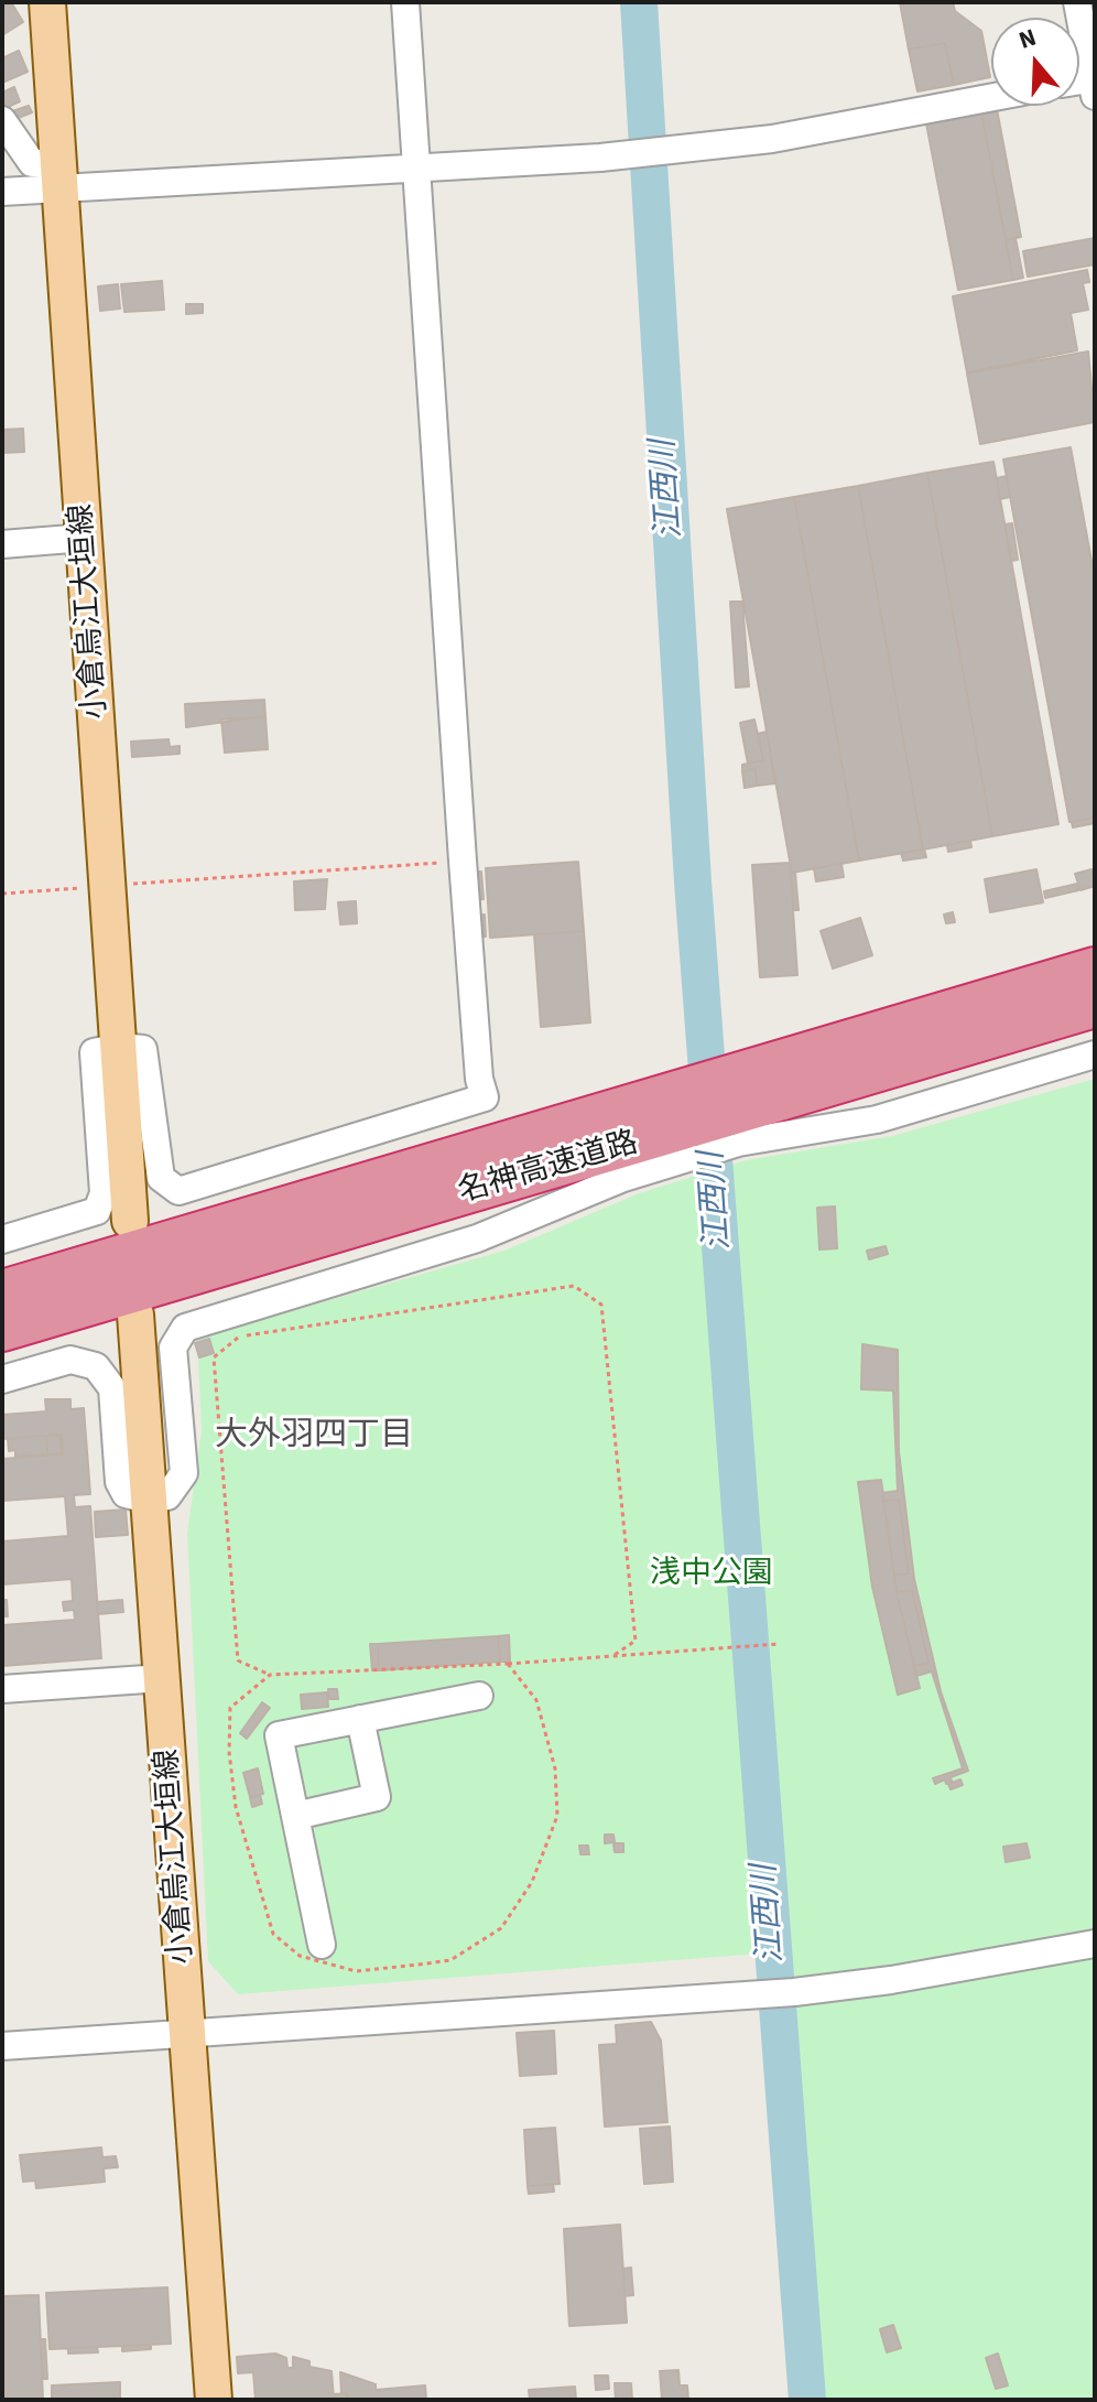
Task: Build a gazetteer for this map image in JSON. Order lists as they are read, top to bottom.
{
  "streets": {
    "highway": ["名神高速道路"],
    "main road": ["小倉烏江大垣線"]
  },
  "districts": ["大外羽四丁目"],
  "water": ["江西川"],
  "parks": ["浅中公園"],
  "north": "top"
}
